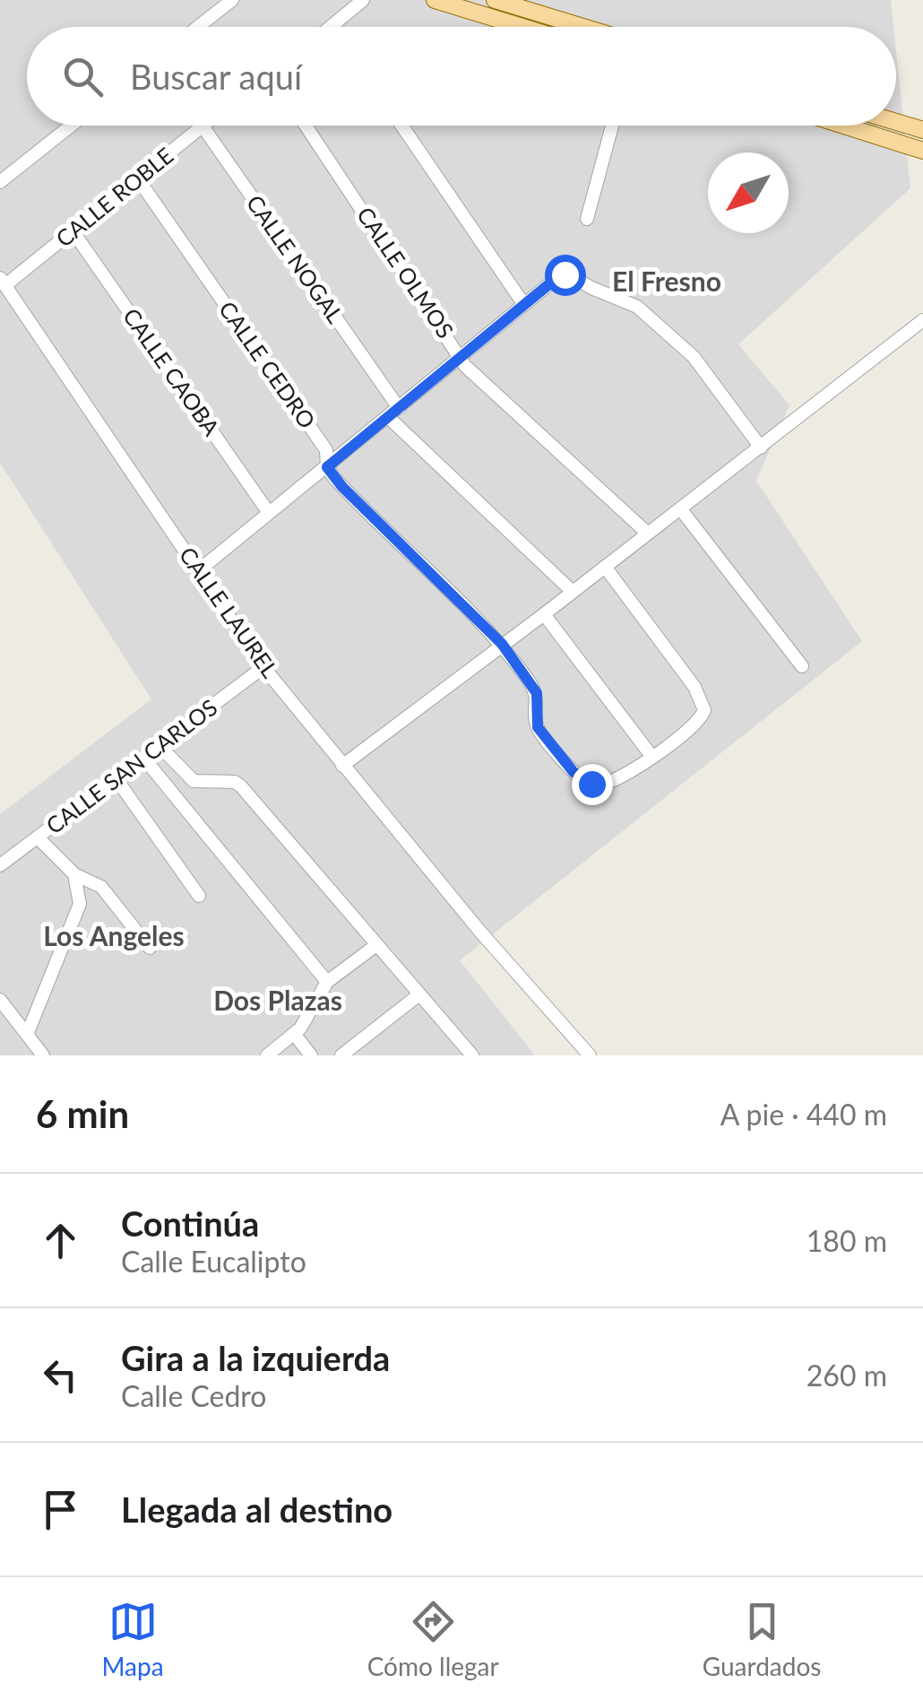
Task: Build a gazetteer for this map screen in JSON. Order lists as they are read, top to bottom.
{
  "streets": {
    "street": [
      "CALLE ROBLE",
      "CALLE NOGAL",
      "CALLE OLMOS",
      "CALLE CEDRO",
      "CALLE CAOBA",
      "CALLE LAUREL",
      "CALLE SAN CARLOS"
    ]
  },
  "crossings": [
    ["CALLE ROBLE", "CALLE NOGAL"],
    ["CALLE ROBLE", "CALLE CEDRO"],
    ["CALLE ROBLE", "CALLE CAOBA"],
    ["CALLE ROBLE", "CALLE LAUREL"],
    ["CALLE LAUREL", "CALLE SAN CARLOS"]
  ],
  "districts": ["El Fresno", "Los Angeles", "Dos Plazas"],
  "north": "bottom left",
  "page": {
    "search": "Buscar aquí",
    "heading": ["6 min", "A pie · 440 m"],
    "list": [
      ["Continúa", "Calle Eucalipto", "180 m"],
      ["Gira a la izquierda", "Calle Cedro", "260 m"],
      "Llegada al destino"
    ],
    "nav": ["Mapa", "Cómo llegar", "Guardados"]
  }
}
